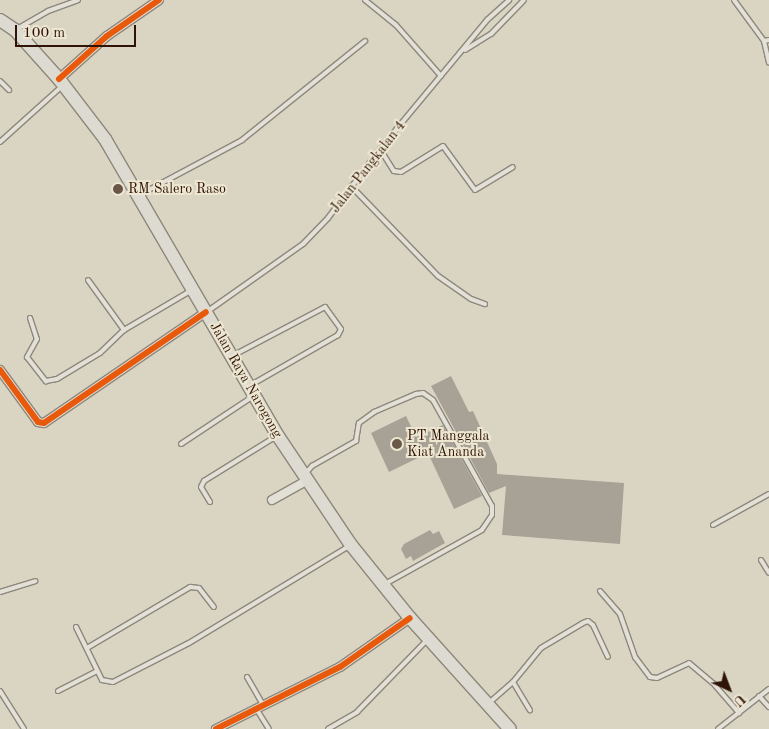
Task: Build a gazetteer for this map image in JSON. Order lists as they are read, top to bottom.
{
  "streets": {
    "main road": ["Jalan Raya Narogong"],
    "lane": ["Jalan Pangkalan 4"]
  },
  "crossings": [
    ["Jalan Pangkalan 4", "Jalan Raya Narogong"]
  ],
  "places": ["RM Salero Raso", "PT Manggala Kiat Ananda"],
  "scale_bar": "100 m",
  "north": "bottom right"
}
